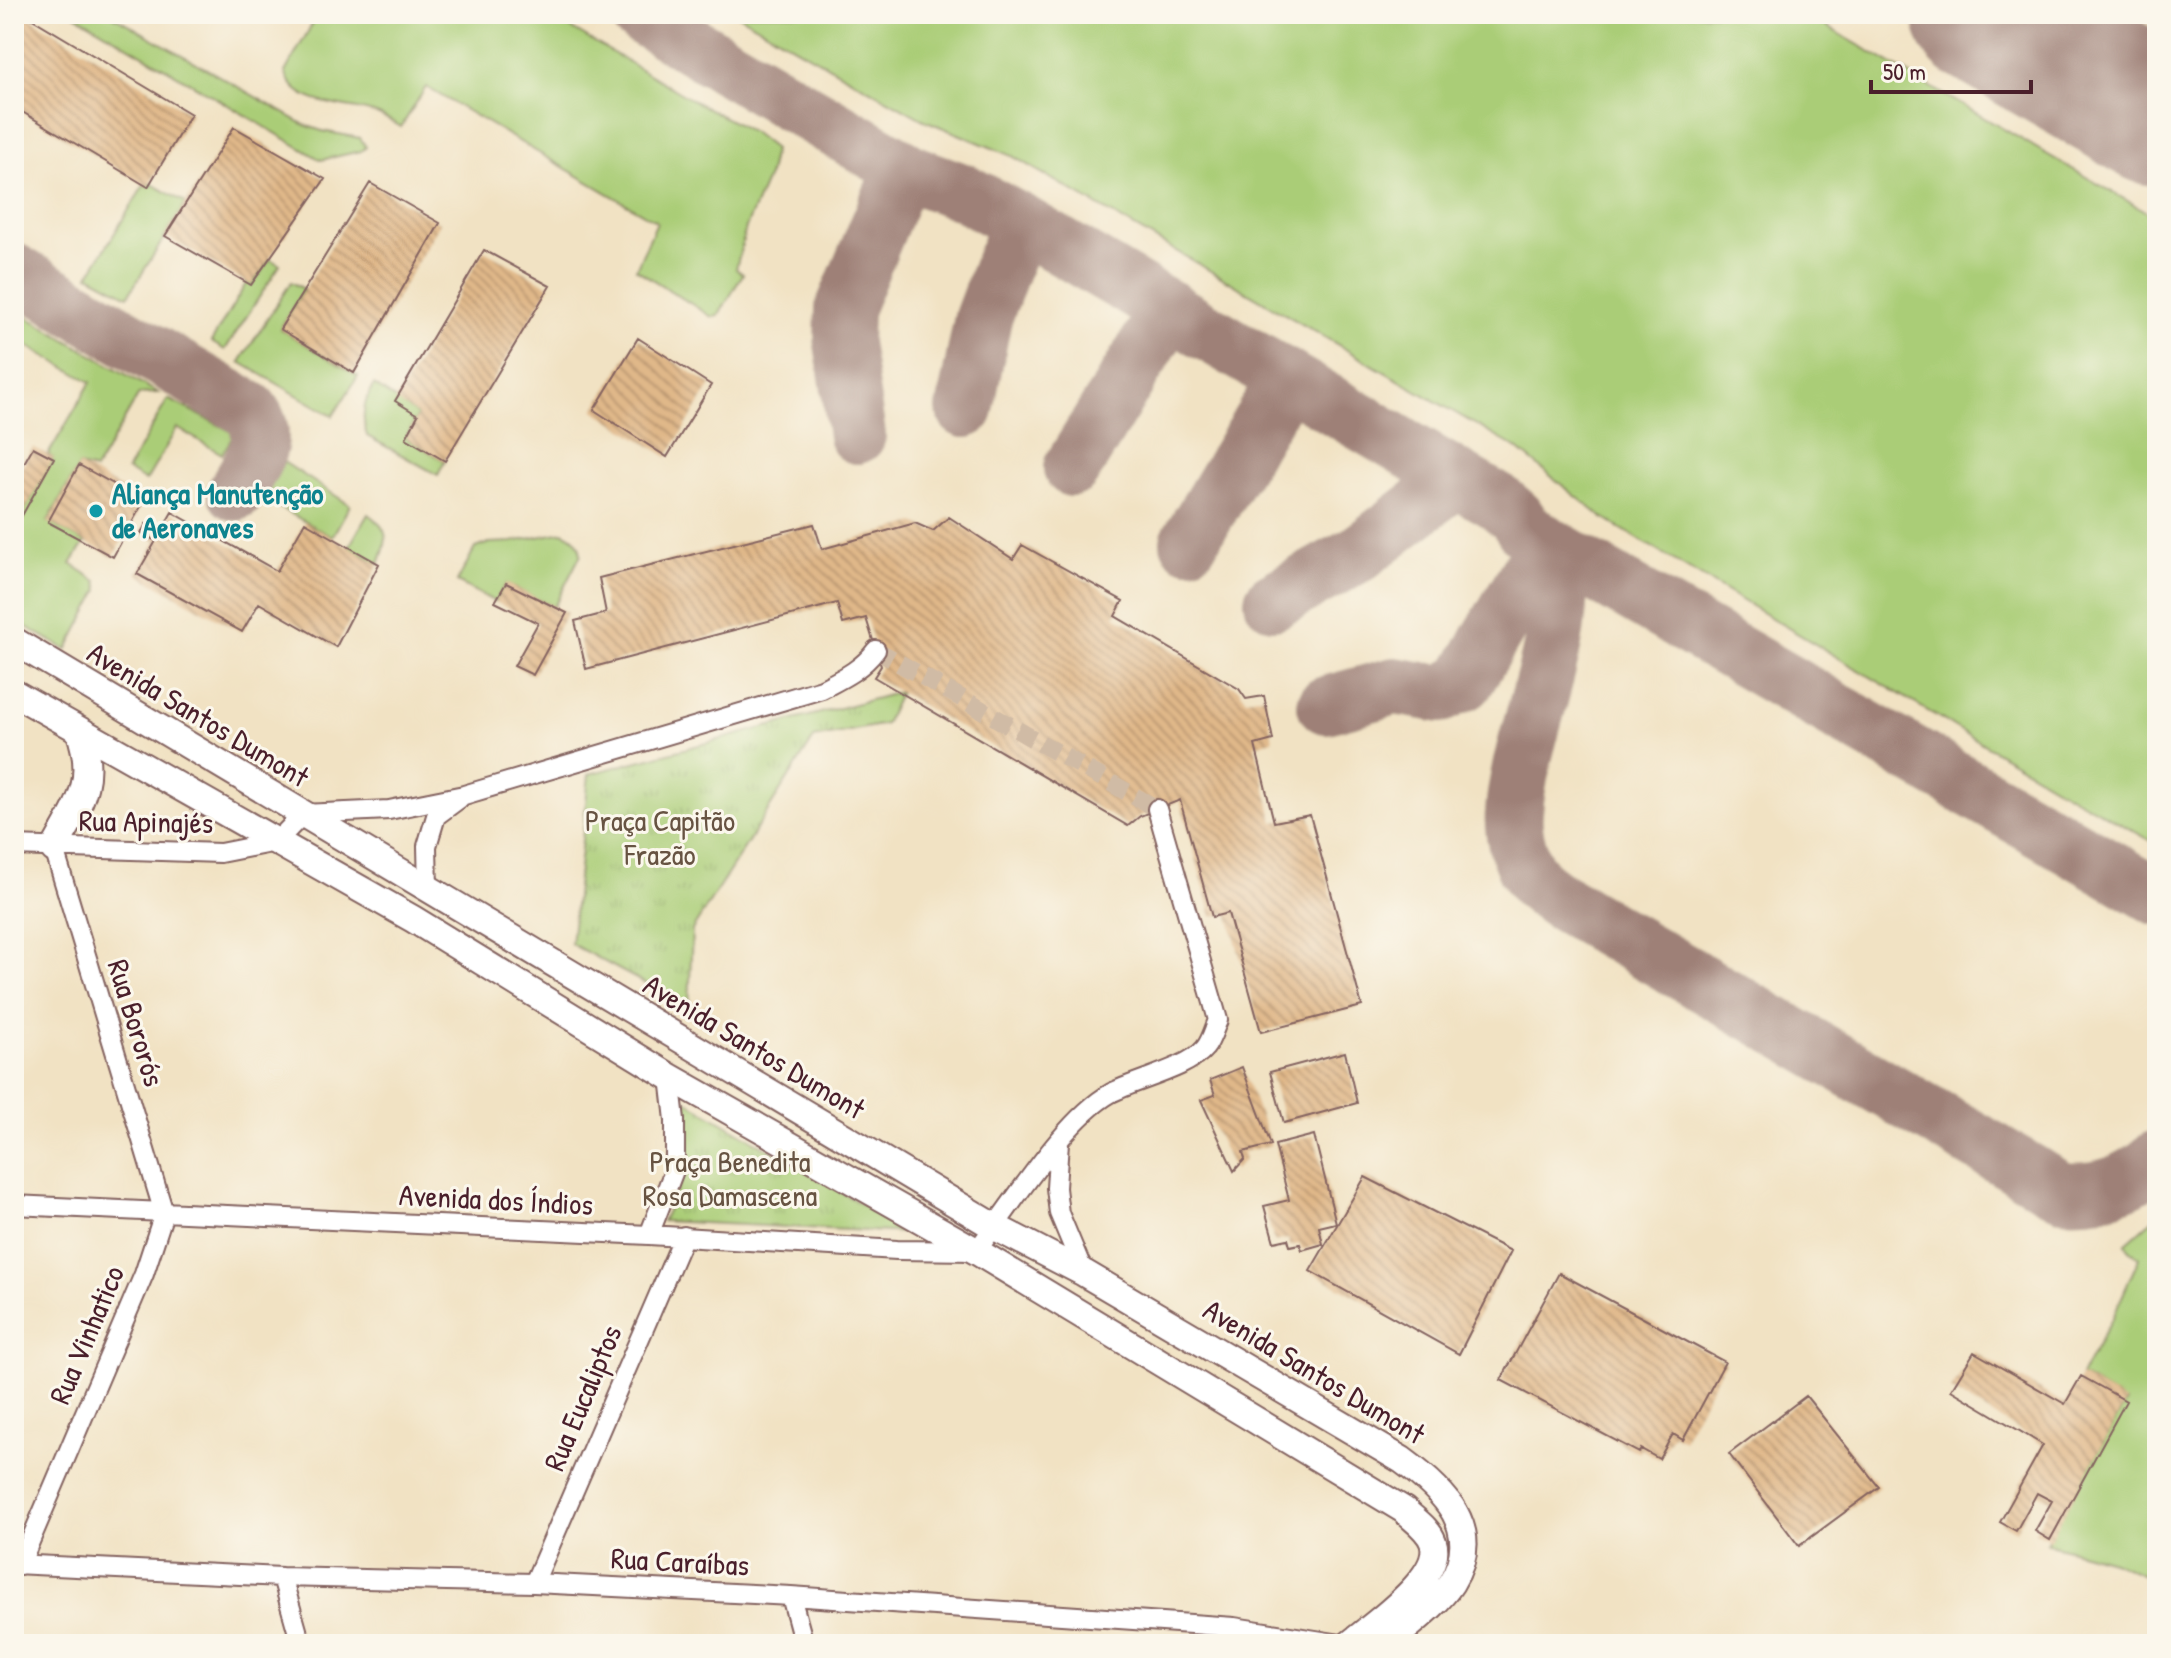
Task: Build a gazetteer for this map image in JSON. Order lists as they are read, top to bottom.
{
  "streets": {
    "main road": ["Avenida Santos Dumont"],
    "street": [
      "Rua Apinajés",
      "Rua Bororós",
      "Avenida dos Índios",
      "Rua Vinhatico",
      "Rua Eucaliptos",
      "Rua Caraíbas"
    ]
  },
  "crossings": [
    ["Rua Apinajés", "Rua Bororós"],
    ["Rua Bororós", "Avenida dos Índios"],
    ["Rua Bororós", "Rua Vinhatico"],
    ["Avenida dos Índios", "Rua Vinhatico"],
    ["Avenida dos Índios", "Rua Eucaliptos"],
    ["Rua Vinhatico", "Rua Caraíbas"],
    ["Rua Eucaliptos", "Rua Caraíbas"]
  ],
  "parks": ["Praça Capitão Frazão", "Praça Benedita Rosa Damascena"],
  "places": ["Aliança Manutenção de Aeronaves"],
  "scale_bar": "50 m"
}
